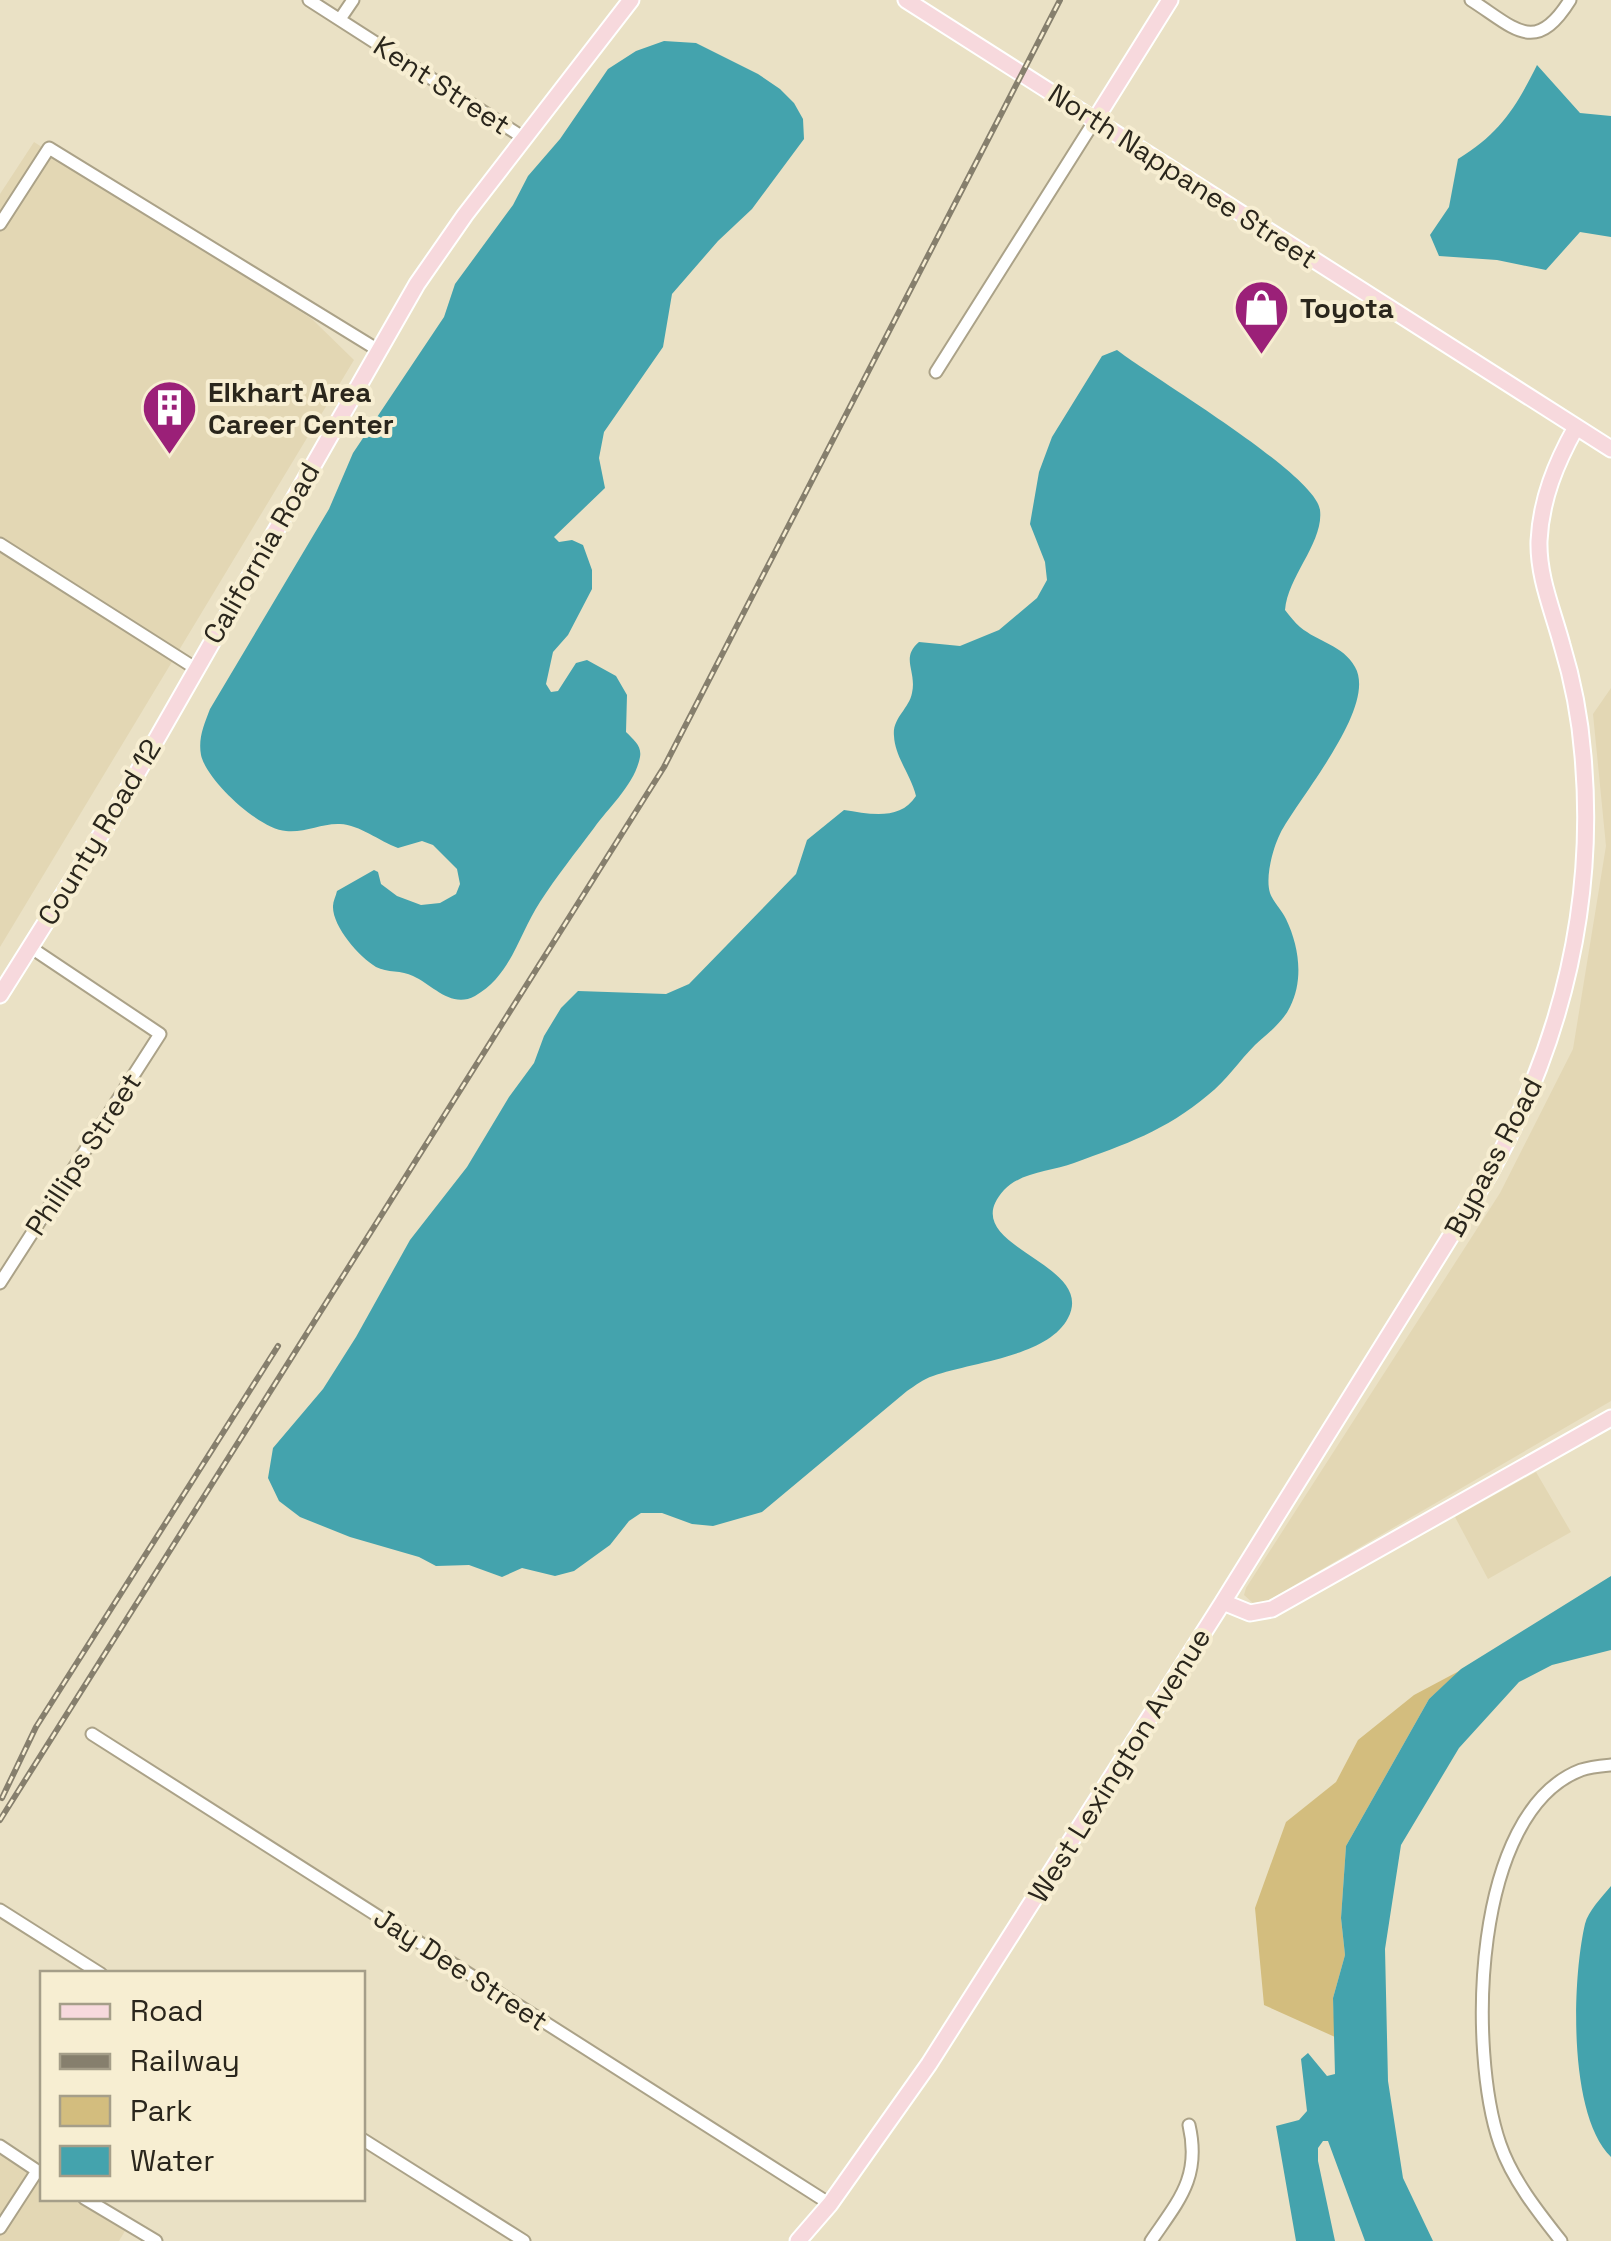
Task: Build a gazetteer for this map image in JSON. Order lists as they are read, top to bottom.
{
  "streets": {
    "main road": [
      "North Nappanee Street",
      "California Road",
      "County Road 12",
      "Bypass Road",
      "West Lexington Avenue"
    ],
    "street": ["Kent Street", "Phillips Street", "Jay Dee Street"]
  },
  "crossings": [
    ["Kent Street", "California Road"],
    ["North Nappanee Street", "Bypass Road"],
    ["California Road", "County Road 12"],
    ["County Road 12", "Phillips Street"],
    ["Bypass Road", "West Lexington Avenue"],
    ["West Lexington Avenue", "Jay Dee Street"]
  ],
  "places": {
    "shop": ["Toyota"],
    "building": ["Elkhart Area Career Center"]
  },
  "legend": [
    "Road",
    "Railway",
    "Park",
    "Water"
  ]
}
